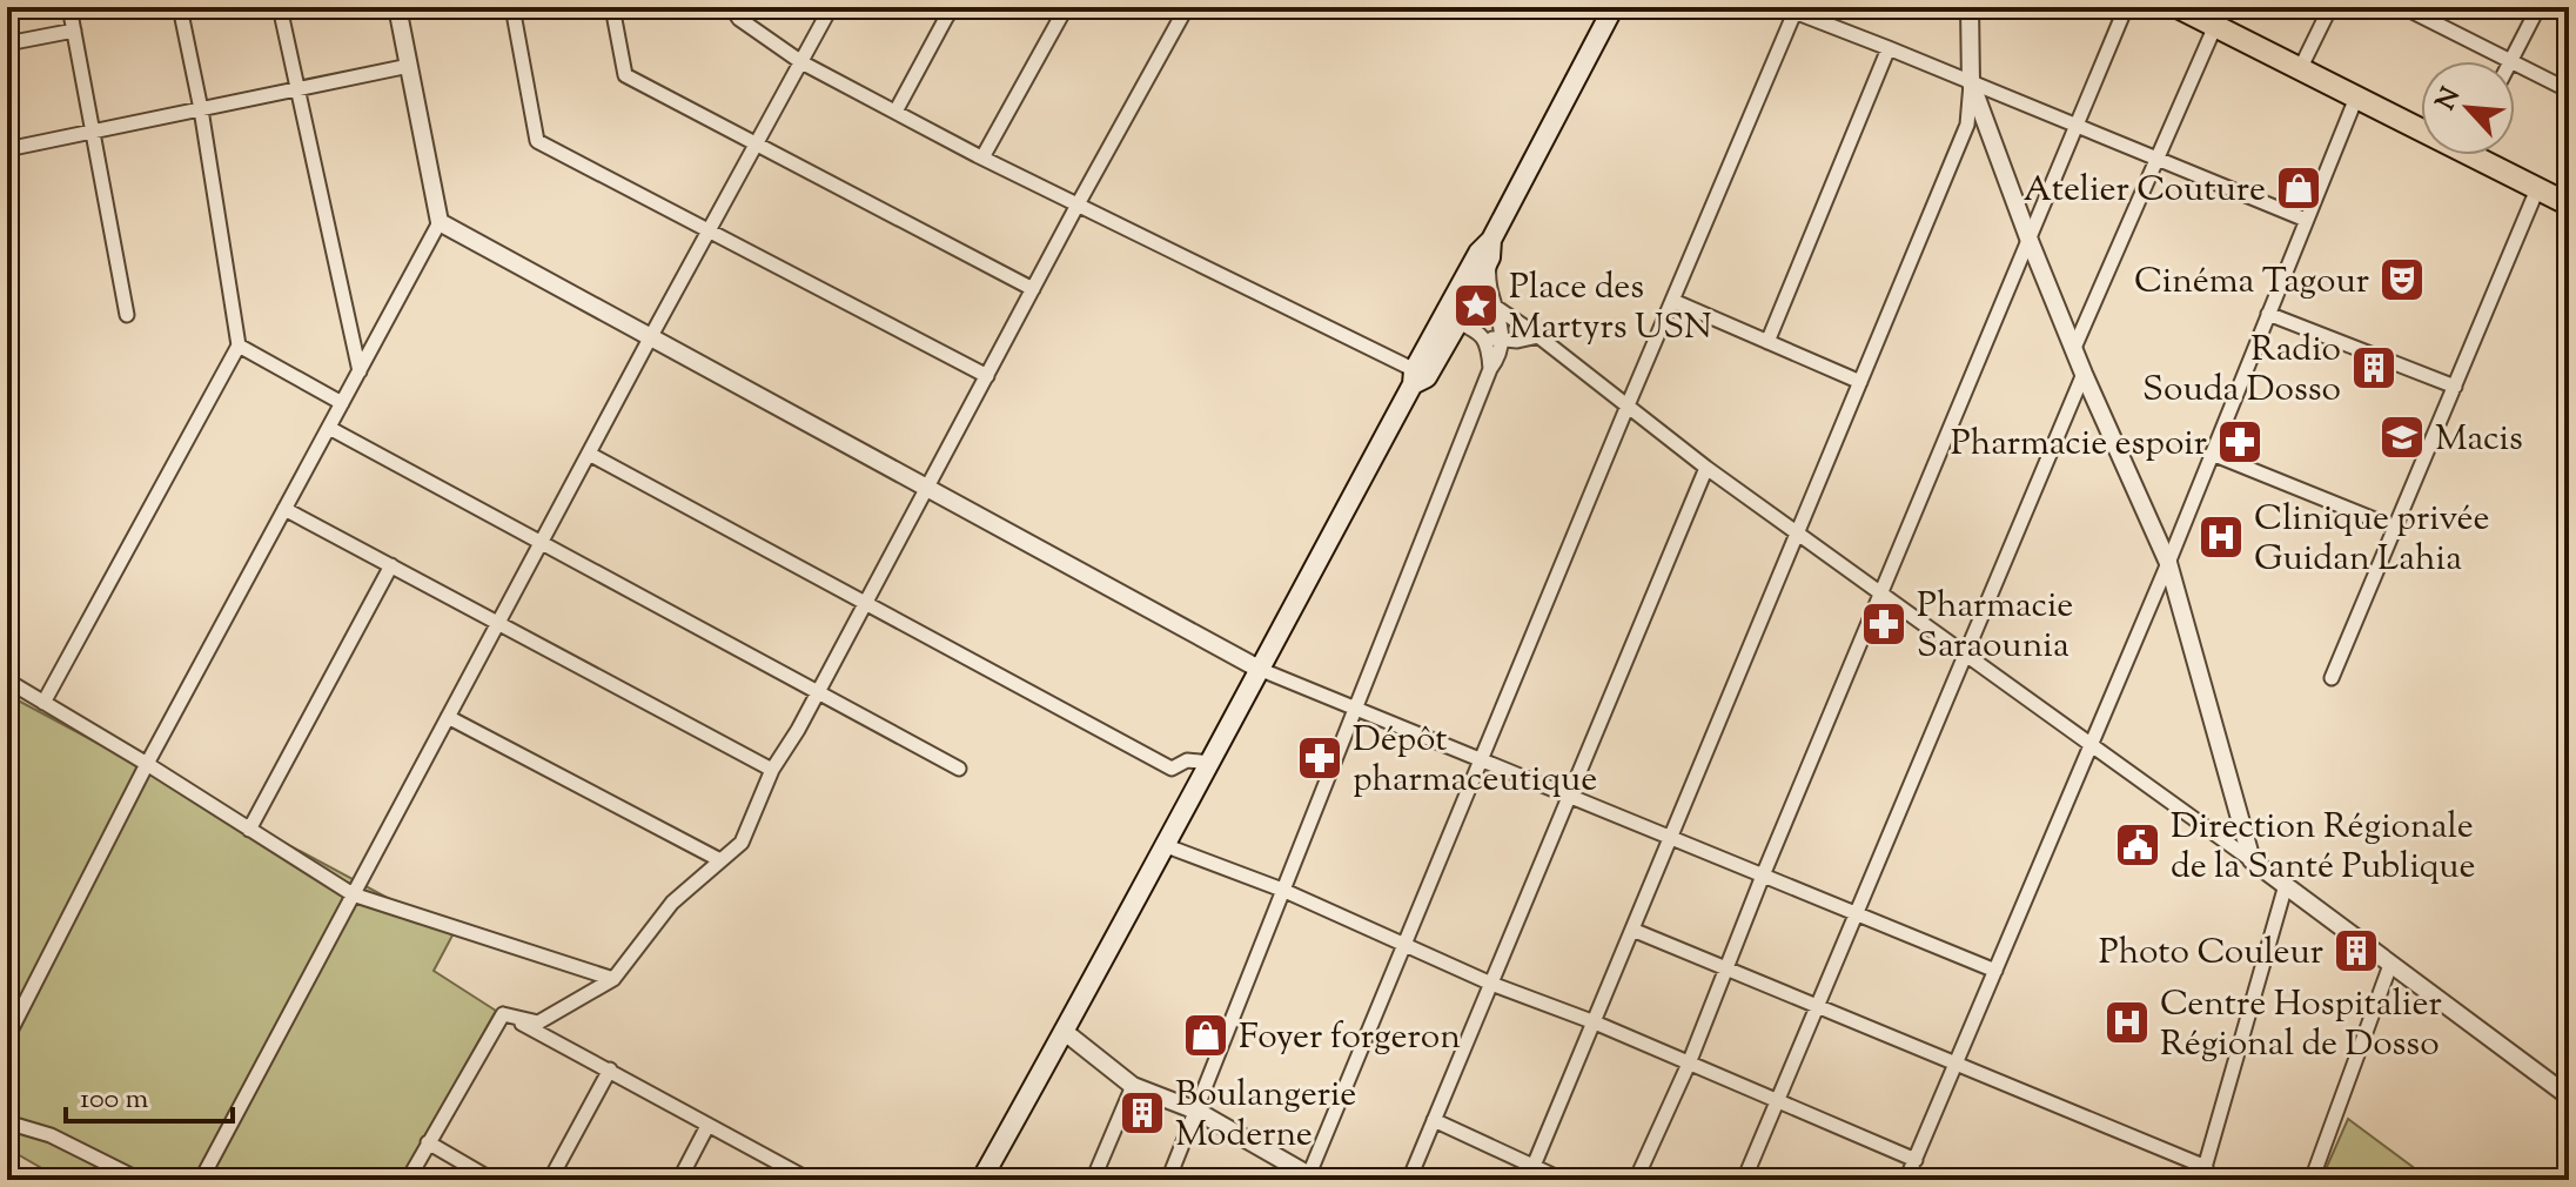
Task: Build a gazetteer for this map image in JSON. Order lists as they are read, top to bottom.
{
  "places": {
    "shop": ["Atelier Couture", "Foyer forgeron"],
    "theatre": ["Cinéma Tagour"],
    "place": ["Place des Martyrs USN"],
    "building": ["Radio Souda Dosso", "Photo Couleur", "Boulangerie Moderne"],
    "school or university": ["Macis"],
    "pharmacy": ["Pharmacie espoir", "Pharmacie Saraounia", "Dépôt pharmaceutique"],
    "hospital": ["Clinique privée Guidan Lahia", "Centre Hospitalier Régional de Dosso"],
    "public building": ["Direction Régionale de la Santé Publique"]
  },
  "scale_bar": "100 m",
  "north": "top left"
}
